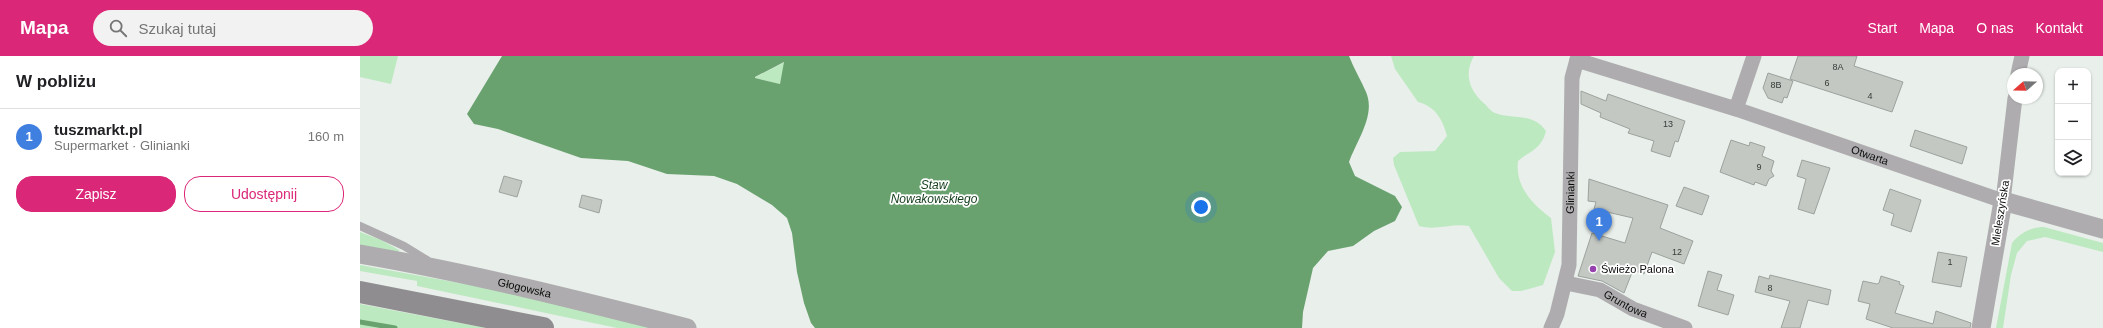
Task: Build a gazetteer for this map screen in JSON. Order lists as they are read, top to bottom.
{
  "streets": {
    "street": [
      "Otwarta",
      "Glinianki",
      "Mieleszyńska",
      "Głogowska",
      "Gruntowa"
    ]
  },
  "crossings": [
    ["Otwarta", "Glinianki"],
    ["Otwarta", "Mieleszyńska"],
    ["Glinianki", "Gruntowa"]
  ],
  "water": ["Staw Nowakowskiego"],
  "places": ["Świeżo Palona"],
  "house_numbers": [
    "8A",
    "6",
    "8B",
    "4",
    "13",
    "9",
    "12",
    "1",
    "8"
  ],
  "north": "left",
  "page": {
    "header": "Mapa",
    "search": "Szukaj tutaj",
    "nav": [
      "Start",
      "Mapa",
      "O nas",
      "Kontakt"
    ],
    "heading": "W pobliżu",
    "map_buttons": ["+", "−"],
    "list": [
      {
        "mark": "1",
        "name": "tuszmarkt.pl",
        "note": "Supermarket · Glinianki",
        "value": "160 m"
      }
    ],
    "buttons": ["Zapisz", "Udostępnij"],
    "pins": "1"
  }
}
